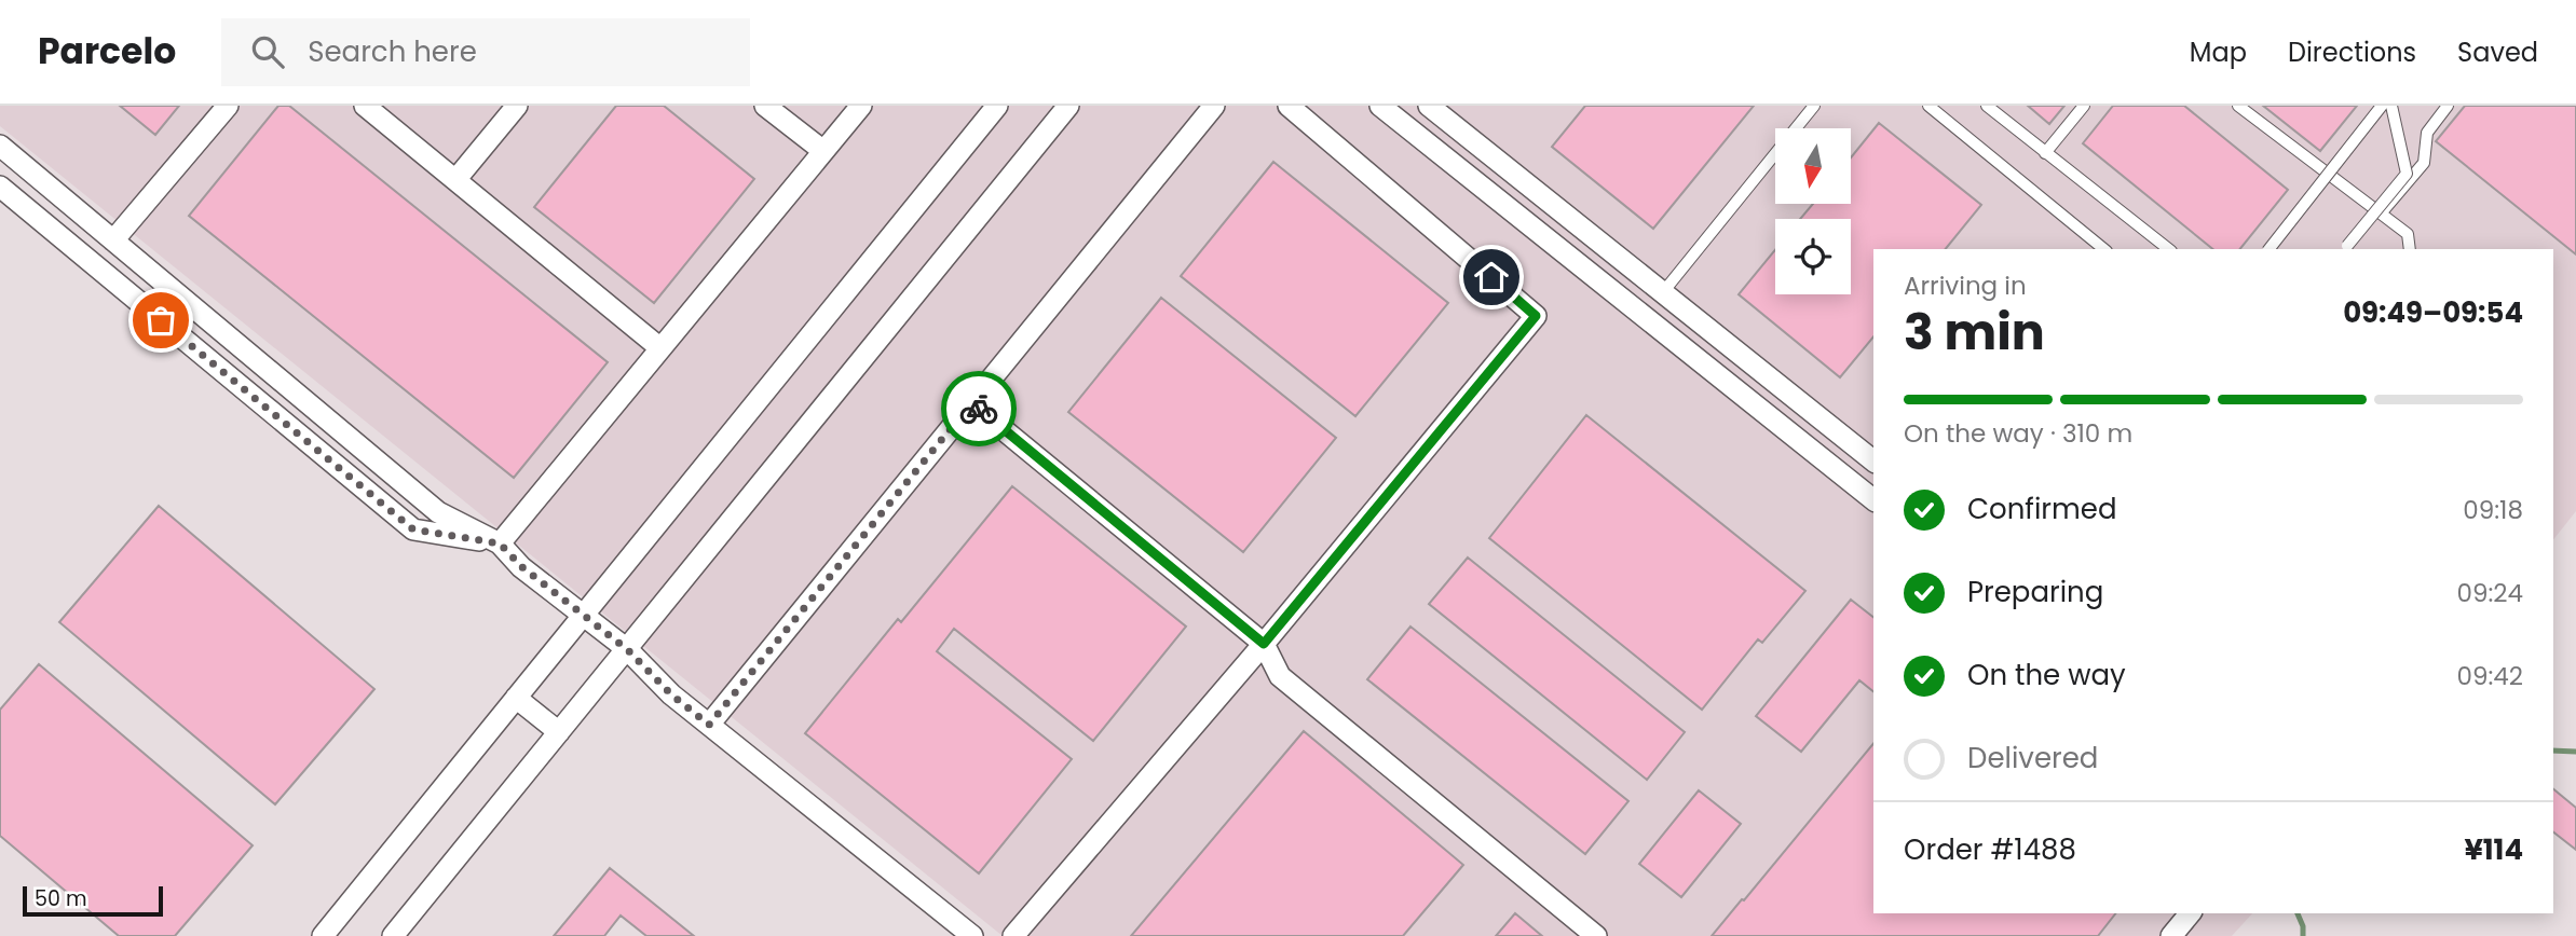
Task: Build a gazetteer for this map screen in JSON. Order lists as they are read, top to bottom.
{
  "scale_bar": "50 m",
  "north": "bottom",
  "page": {
    "header": "Parcelo",
    "search": "Search here",
    "nav": ["Map", "Directions", "Saved"],
    "heading": ["3 min", "Arriving in", "09:49–09:54"],
    "panel": ["Order #1488", "¥114"],
    "bar": "On the way · 310 m",
    "list": [
      ["Confirmed", "09:18"],
      ["Preparing", "09:24"],
      ["On the way", "09:42"],
      "Delivered"
    ],
    "scale": "50 m"
  }
}
